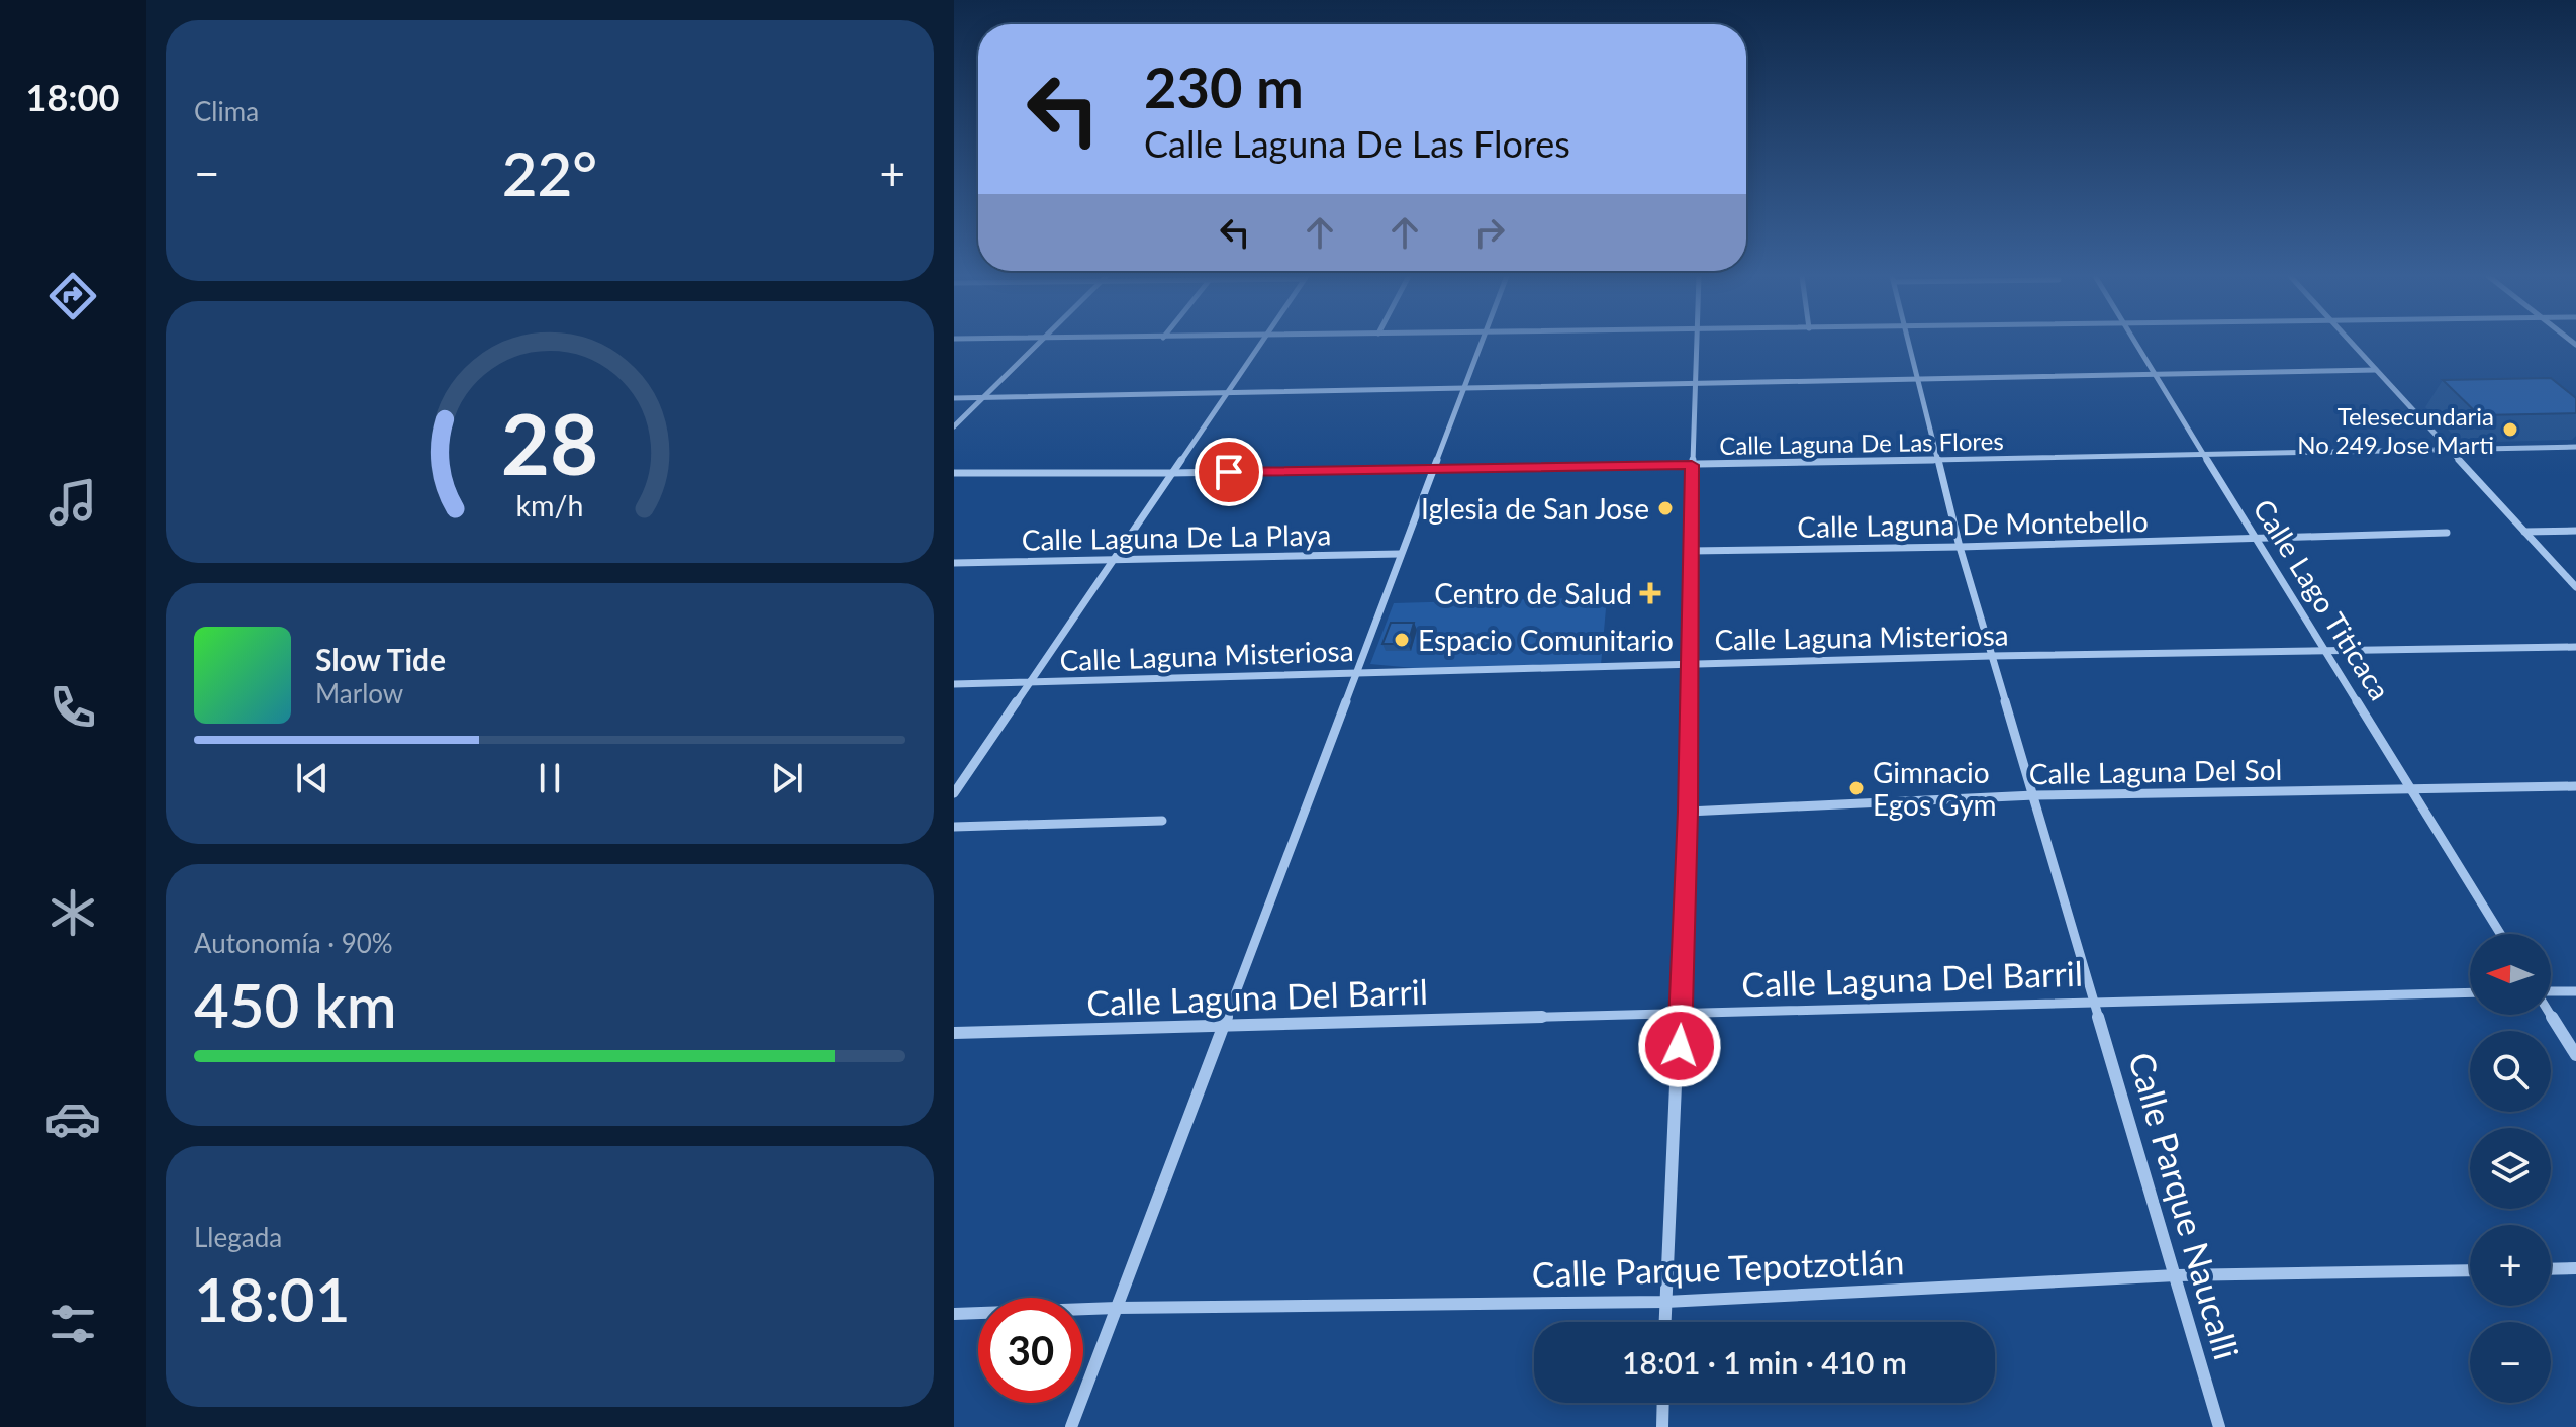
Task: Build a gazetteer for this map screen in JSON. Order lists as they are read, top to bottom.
{
  "streets": {
    "street": [
      "Calle Laguna De Las Flores",
      "Calle Laguna De Montebello",
      "Calle Laguna De La Playa",
      "Calle Lago Titicaca",
      "Calle Laguna Misteriosa",
      "Calle Laguna Del Sol",
      "Calle Laguna Del Barril",
      "Calle Parque Naucalli",
      "Calle Parque Tepotzotlán"
    ]
  },
  "crossings": [
    ["Calle Laguna De Las Flores", "Calle Lago Titicaca"],
    ["Calle Laguna De Las Flores", "Calle Parque Naucalli"],
    ["Calle Laguna De Montebello", "Calle Lago Titicaca"],
    ["Calle Laguna De Montebello", "Calle Parque Naucalli"],
    ["Calle Lago Titicaca", "Calle Laguna Misteriosa"],
    ["Calle Lago Titicaca", "Calle Laguna Del Sol"],
    ["Calle Laguna Misteriosa", "Calle Parque Naucalli"],
    ["Calle Laguna Del Sol", "Calle Parque Naucalli"],
    ["Calle Laguna Del Barril", "Calle Parque Naucalli"],
    ["Calle Parque Naucalli", "Calle Parque Tepotzotlán"]
  ],
  "places": {
    "other": [
      "Telesecundaria No 249 Jose Marti",
      "Iglesia de San Jose",
      "Espacio Comunitario",
      "Gimnacio Egos Gym"
    ],
    "health": ["Centro de Salud"]
  },
  "north": "left",
  "page": {
    "tabs": "18:00",
    "tile": [
      "Clima",
      ["Autonomía · 90%", "450 km"],
      ["Llegada", "18:01"]
    ],
    "turn": ["230 m", "Calle Laguna De Las Flores"],
    "heat": ["−", "22°", "+"],
    "song": ["Slow Tide", "Marlow"],
    "map_buttons": ["+", "−"],
    "limit": "30",
    "trip": "18:01 · 1 min · 410 m",
    "gauge": ["28", "km/h"]
  }
}
